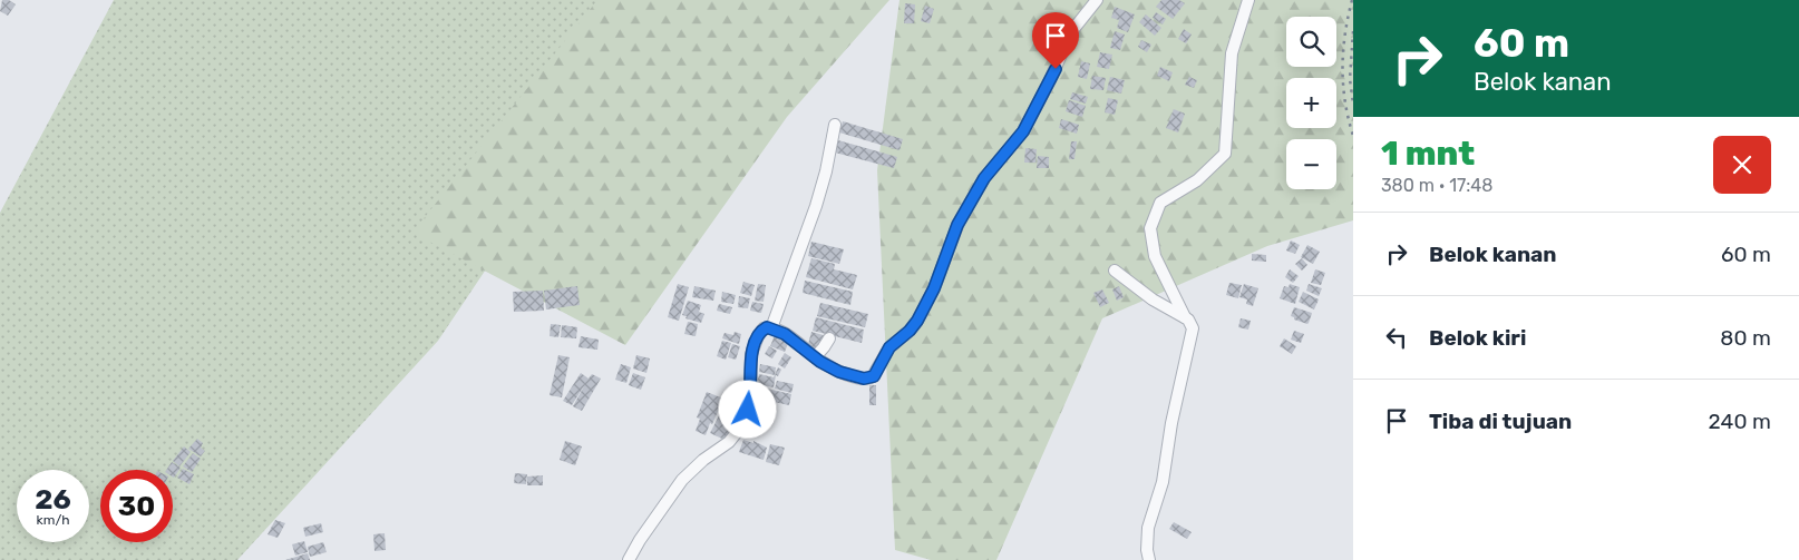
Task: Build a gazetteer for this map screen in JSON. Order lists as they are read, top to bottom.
{
  "page": {
    "turn": ["60 m", "Belok kanan"],
    "map_buttons": ["+", "−"],
    "heading": ["1 mnt", "380 m · 17:48"],
    "list": [
      {
        "name": "Belok kanan",
        "value": "60 m"
      },
      {
        "name": "Belok kiri",
        "value": "80 m"
      },
      {
        "name": "Tiba di tujuan",
        "value": "240 m"
      }
    ],
    "speed": "26 km/h",
    "limit": "30"
  }
}
